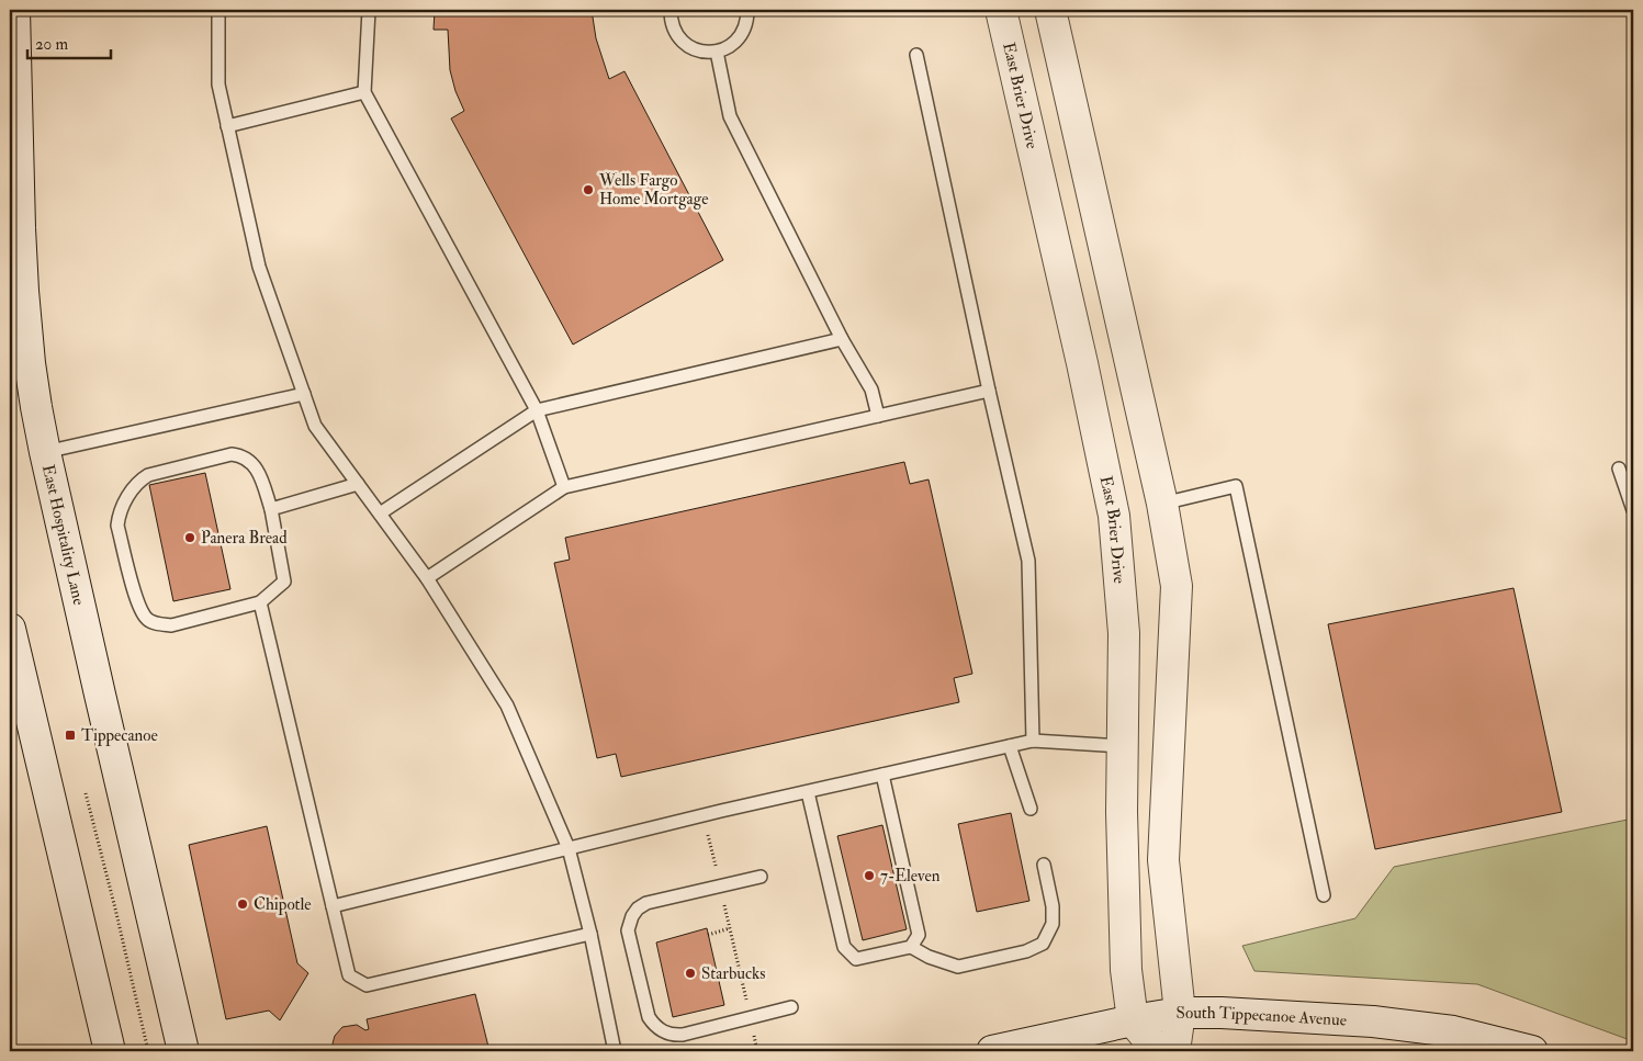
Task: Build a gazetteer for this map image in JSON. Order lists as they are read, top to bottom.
{
  "streets": {
    "street": ["East Brier Drive", "East Hospitality Lane", "South Tippecanoe Avenue"]
  },
  "crossings": [
    ["East Brier Drive", "South Tippecanoe Avenue"]
  ],
  "places": {
    "other": [
      "Wells Fargo Home Mortgage",
      "Panera Bread",
      "7-Eleven",
      "Chipotle",
      "Starbucks"
    ],
    "transit": ["Tippecanoe"]
  },
  "scale_bar": "20 m"
}
